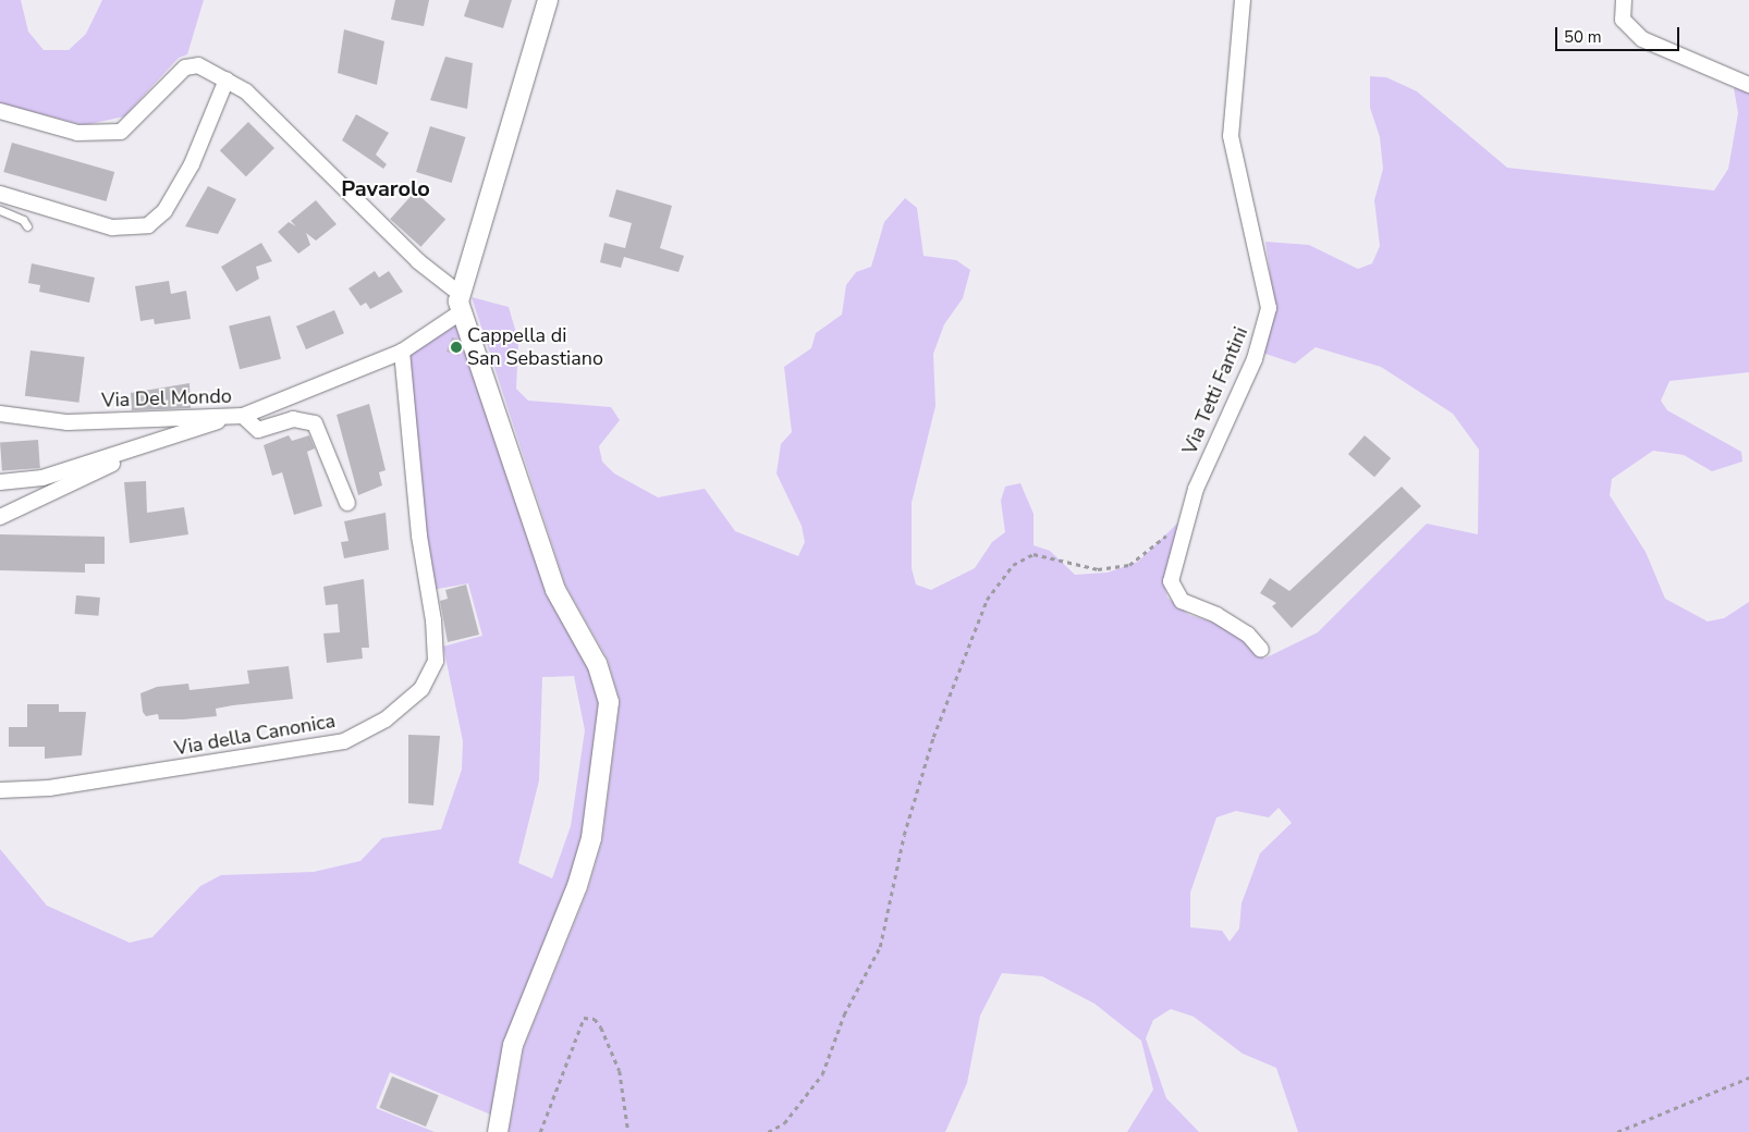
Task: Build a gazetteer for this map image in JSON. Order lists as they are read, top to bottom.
{
  "streets": {
    "street": ["Via Tetti Fantini", "Via Del Mondo", "Via della Canonica"]
  },
  "crossings": [
    ["Via Del Mondo", "Via della Canonica"]
  ],
  "districts": ["Pavarolo"],
  "places": ["Cappella di San Sebastiano"],
  "scale_bar": "50 m"
}
